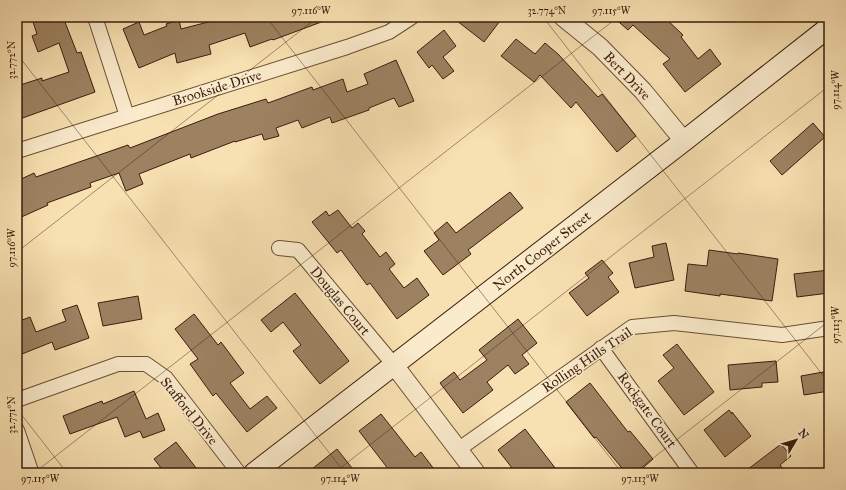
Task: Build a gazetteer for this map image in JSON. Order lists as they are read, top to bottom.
{
  "streets": {
    "main road": ["North Cooper Street"],
    "street": [
      "Bert Drive",
      "Brookside Drive",
      "Douglas Court",
      "Rolling Hills Trail",
      "Rockgate Court",
      "Stafford Drive"
    ]
  },
  "crossings": [
    ["Bert Drive", "North Cooper Street"],
    ["North Cooper Street", "Douglas Court"],
    ["North Cooper Street", "Stafford Drive"],
    ["Rolling Hills Trail", "Rockgate Court"]
  ],
  "north": "top right",
  "coordinates": [
    "97.116°W",
    "32.774°N",
    "97.115°W",
    "32.772°N",
    "97.114°W",
    "97.113°W",
    "32.771°N"
  ]
}
